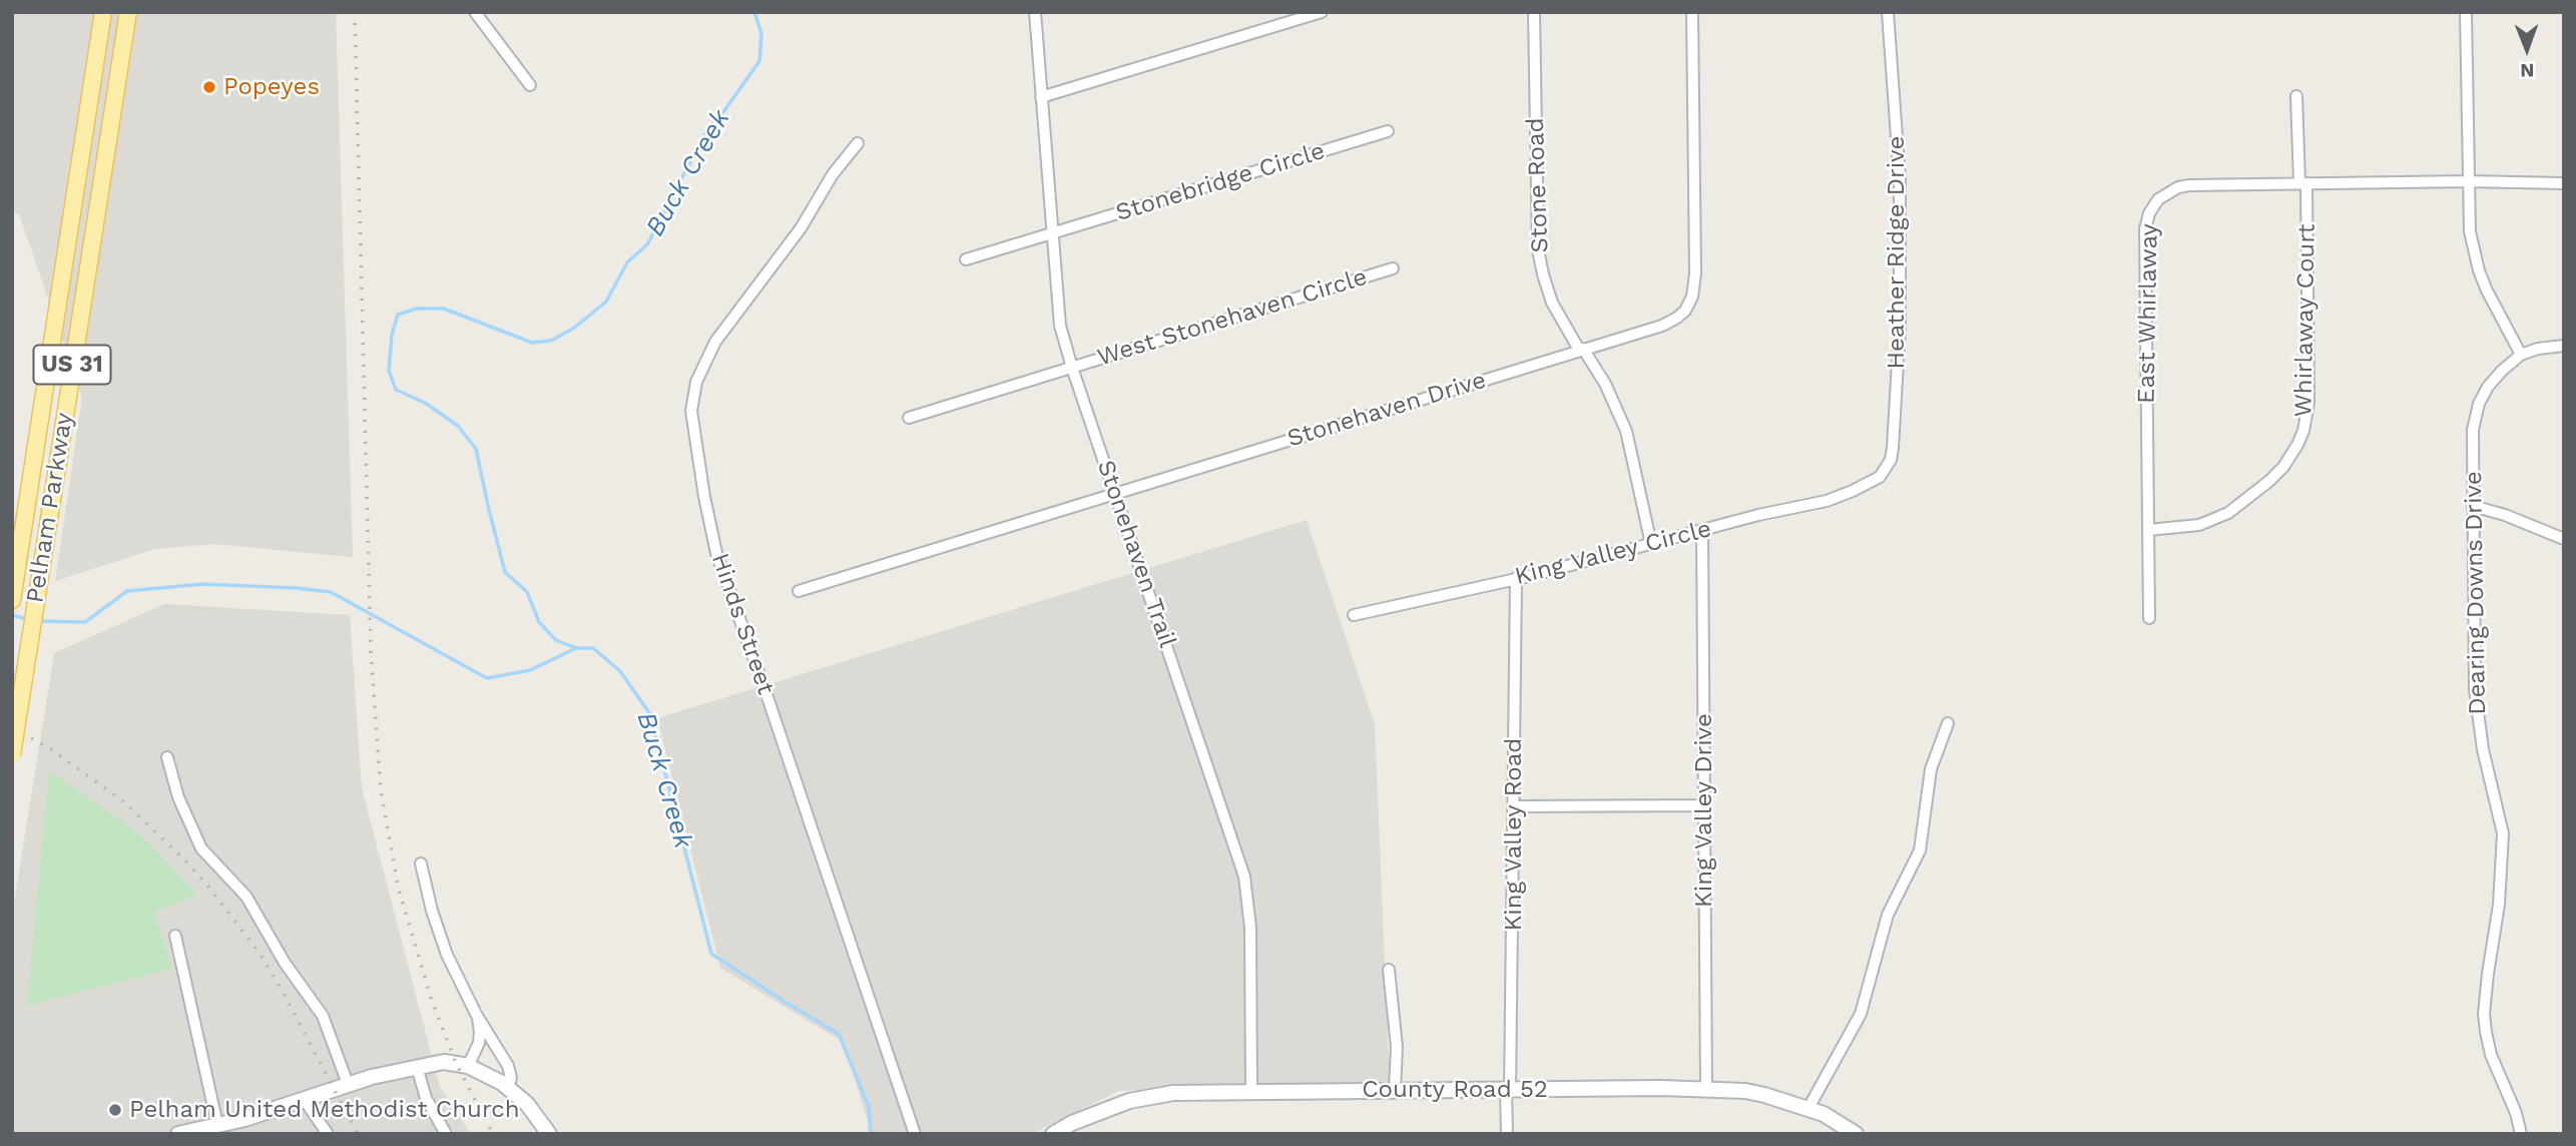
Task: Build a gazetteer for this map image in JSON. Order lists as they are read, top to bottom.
{
  "streets": {
    "main road": ["US 31", "Pelham Parkway"],
    "street": [
      "Stonebridge Circle",
      "Stone Road",
      "Heather Ridge Drive",
      "East Whirlaway",
      "West Stonehaven Circle",
      "Whirlaway Court",
      "Stonehaven Drive",
      "King Valley Circle",
      "Stonehaven Trail",
      "Dearing Downs Drive",
      "Hinds Street",
      "King Valley Drive",
      "King Valley Road",
      "County Road 52"
    ]
  },
  "crossings": [
    ["Stonebridge Circle", "Stonehaven Trail"],
    ["Stone Road", "Stonehaven Drive"],
    ["Stone Road", "King Valley Circle"],
    ["Heather Ridge Drive", "King Valley Circle"],
    ["East Whirlaway", "Whirlaway Court"],
    ["West Stonehaven Circle", "Stonehaven Trail"],
    ["Stonehaven Drive", "Stonehaven Trail"],
    ["King Valley Circle", "King Valley Drive"],
    ["King Valley Circle", "King Valley Road"],
    ["Stonehaven Trail", "County Road 52"],
    ["King Valley Drive", "County Road 52"],
    ["King Valley Road", "County Road 52"]
  ],
  "water": ["Buck Creek"],
  "places": ["Popeyes", "Pelham United Methodist Church"],
  "north": "bottom"
}
